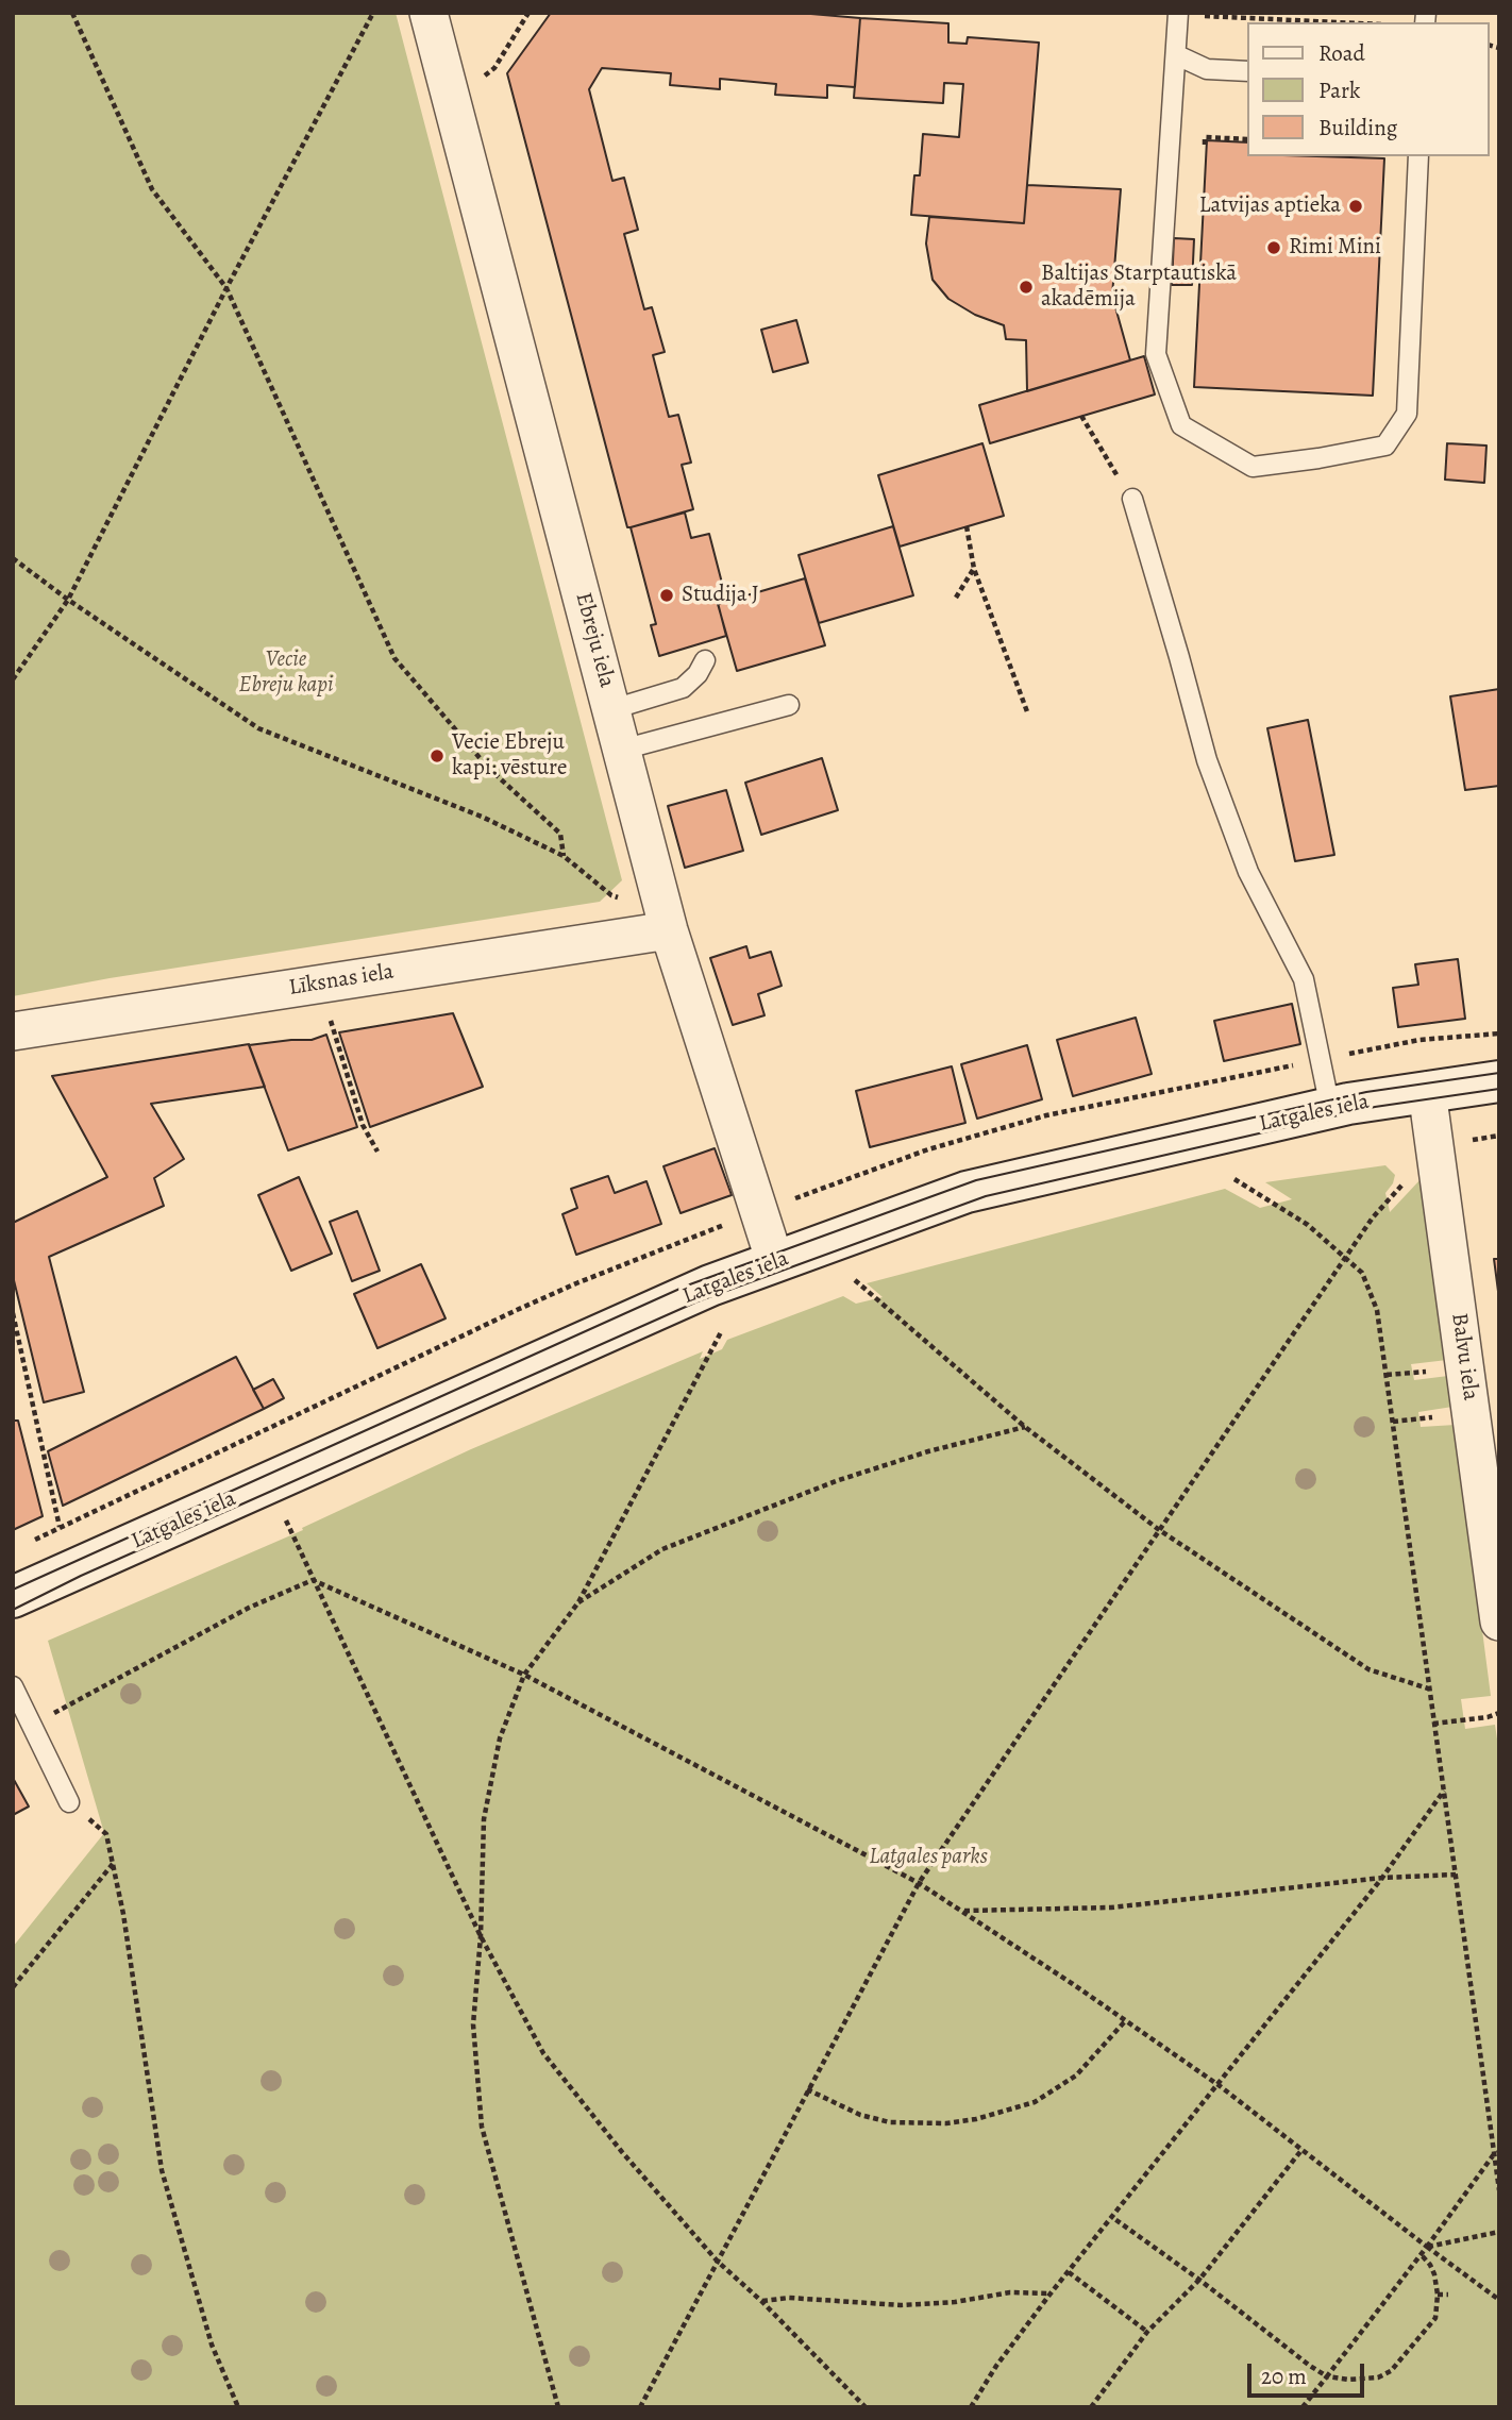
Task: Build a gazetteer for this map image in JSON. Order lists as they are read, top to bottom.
{
  "streets": {
    "street": [
      "Ebreju iela",
      "Līksnas iela",
      "Latgales iela",
      "Balvu iela"
    ]
  },
  "crossings": [
    ["Ebreju iela", "Līksnas iela"],
    ["Ebreju iela", "Latgales iela"],
    ["Latgales iela", "Balvu iela"]
  ],
  "parks": ["Vecie Ebreju kapi", "Latgales parks"],
  "places": [
    "Latvijas aptieka",
    "Rimi Mini",
    "Baltijas Starptautiskā akadēmija",
    "Studija J",
    "Vecie Ebreju kapi: vēsture"
  ],
  "legend": ["Road", "Park", "Building"],
  "scale_bar": "20 m"
}
